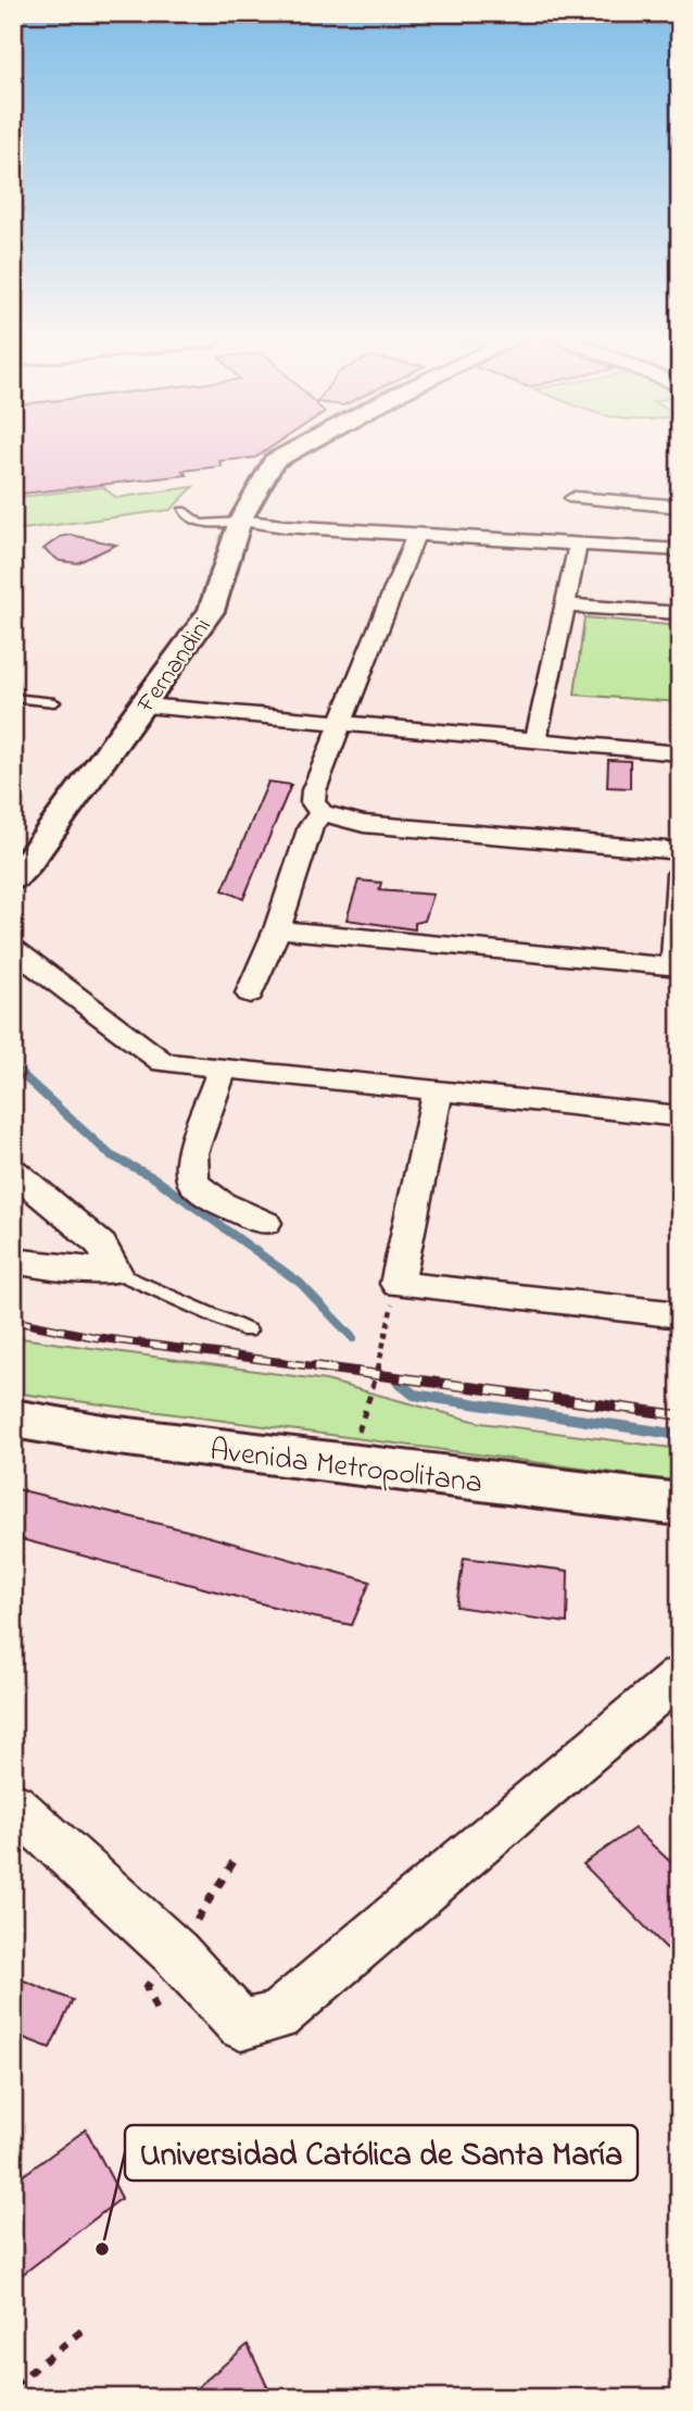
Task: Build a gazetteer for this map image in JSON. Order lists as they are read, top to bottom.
{
  "streets": {
    "main road": ["Fernandini", "Avenida Metropolitana"]
  },
  "places": ["Universidad Católica de Santa María"]
}
